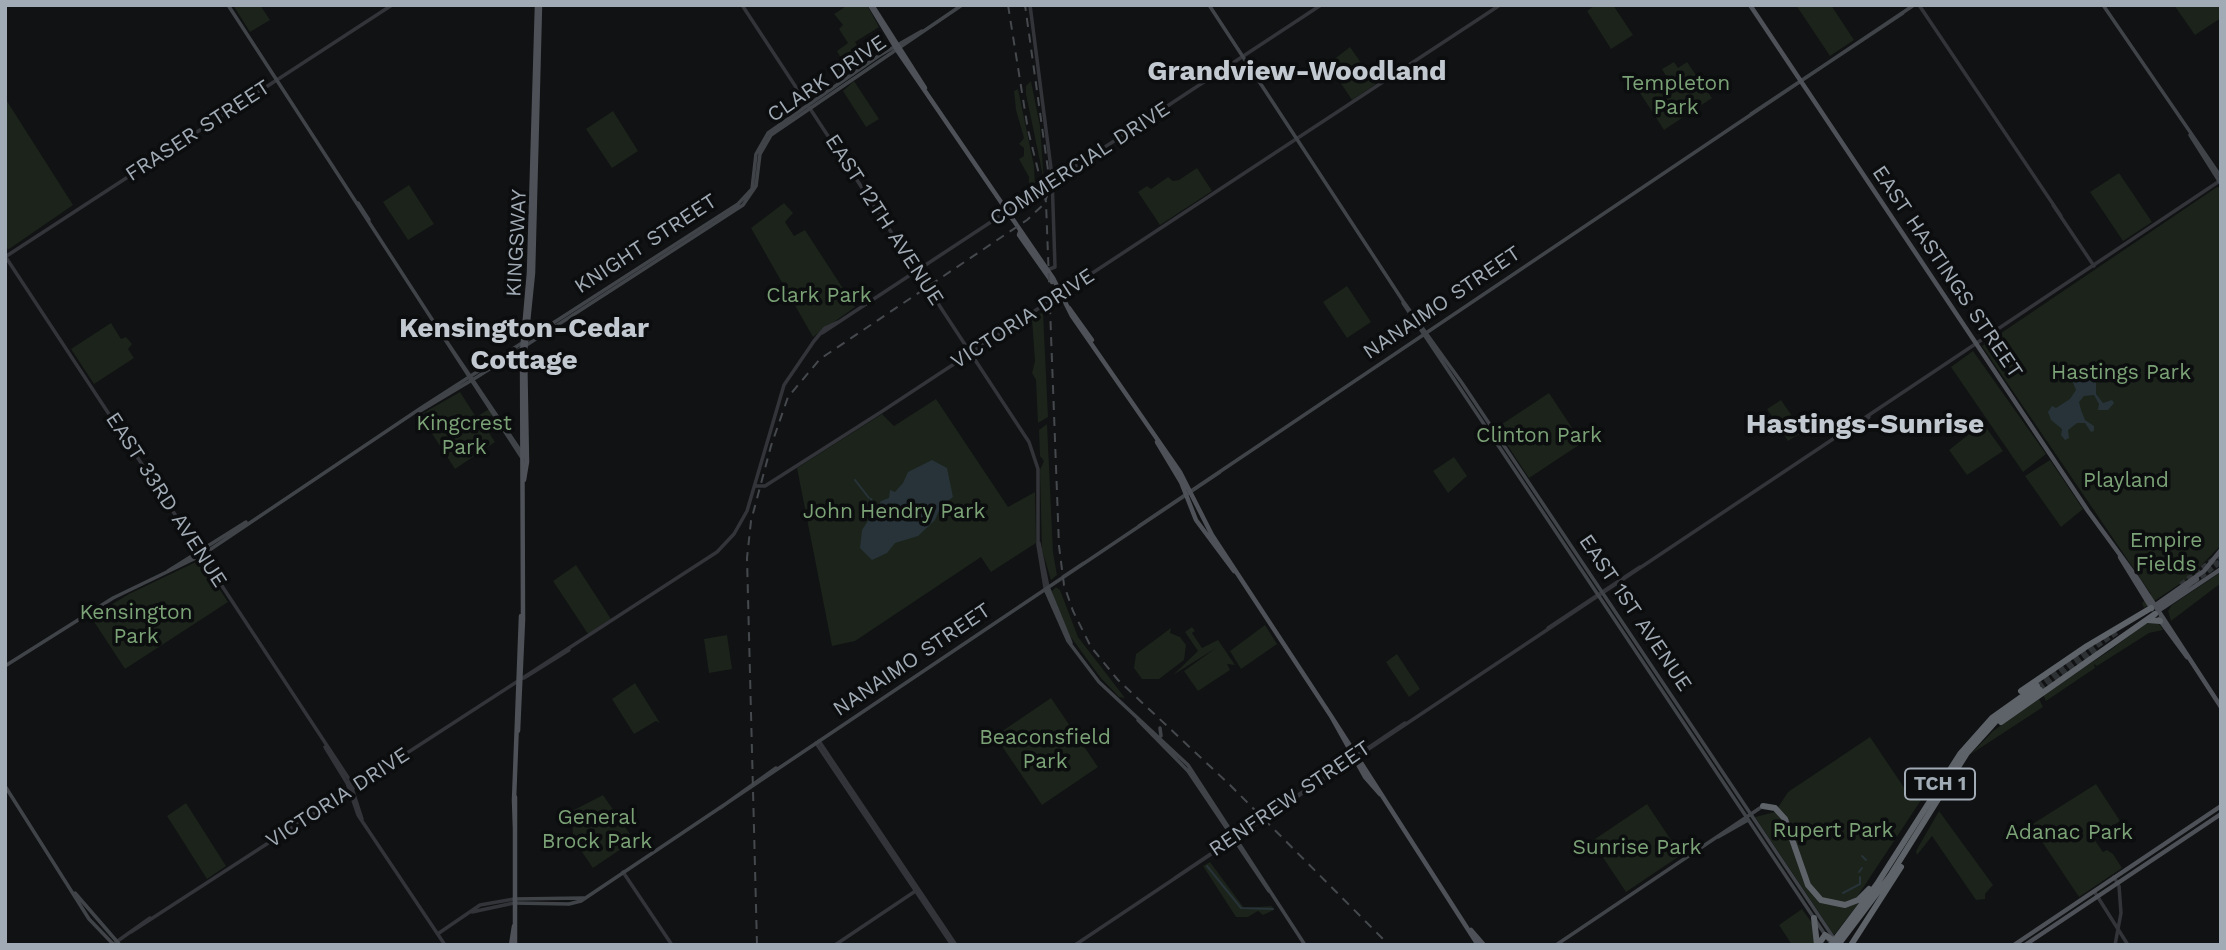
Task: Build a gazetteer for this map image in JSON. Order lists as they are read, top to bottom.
{
  "streets": {
    "highway": ["TCH 1"],
    "main road": [
      "CLARK DRIVE",
      "KINGSWAY",
      "KNIGHT STREET",
      "EAST HASTINGS STREET",
      "NANAIMO STREET",
      "EAST 1ST AVENUE"
    ],
    "street": [
      "FRASER STREET",
      "COMMERCIAL DRIVE",
      "EAST 12TH AVENUE",
      "VICTORIA DRIVE",
      "EAST 33RD AVENUE",
      "RENFREW STREET"
    ]
  },
  "crossings": [
    ["CLARK DRIVE", "EAST 12TH AVENUE"],
    ["CLARK DRIVE", "KNIGHT STREET"],
    ["FRASER STREET", "EAST 33RD AVENUE"],
    ["COMMERCIAL DRIVE", "EAST 12TH AVENUE"],
    ["COMMERCIAL DRIVE", "VICTORIA DRIVE"],
    ["COMMERCIAL DRIVE", "EAST 1ST AVENUE"],
    ["EAST 12TH AVENUE", "NANAIMO STREET"],
    ["EAST 12TH AVENUE", "VICTORIA DRIVE"],
    ["KINGSWAY", "KNIGHT STREET"],
    ["KINGSWAY", "NANAIMO STREET"],
    ["KINGSWAY", "VICTORIA DRIVE"],
    ["KNIGHT STREET", "EAST 33RD AVENUE"],
    ["EAST HASTINGS STREET", "NANAIMO STREET"],
    ["EAST HASTINGS STREET", "RENFREW STREET"],
    ["NANAIMO STREET", "EAST 33RD AVENUE"],
    ["NANAIMO STREET", "EAST 1ST AVENUE"],
    ["VICTORIA DRIVE", "EAST 33RD AVENUE"],
    ["VICTORIA DRIVE", "EAST 1ST AVENUE"],
    ["EAST 1ST AVENUE", "TCH 1"],
    ["EAST 1ST AVENUE", "RENFREW STREET"]
  ],
  "districts": ["Grandview-Woodland", "Kensington-Cedar Cottage", "Hastings-Sunrise"],
  "parks": [
    "Templeton Park",
    "Clark Park",
    "Hastings Park",
    "Kingcrest Park",
    "Clinton Park",
    "Playland",
    "John Hendry Park",
    "Empire Fields",
    "Kensington Park",
    "Beaconsfield Park",
    "General Brock Park",
    "Rupert Park",
    "Adanac Park",
    "Sunrise Park"
  ]
}
